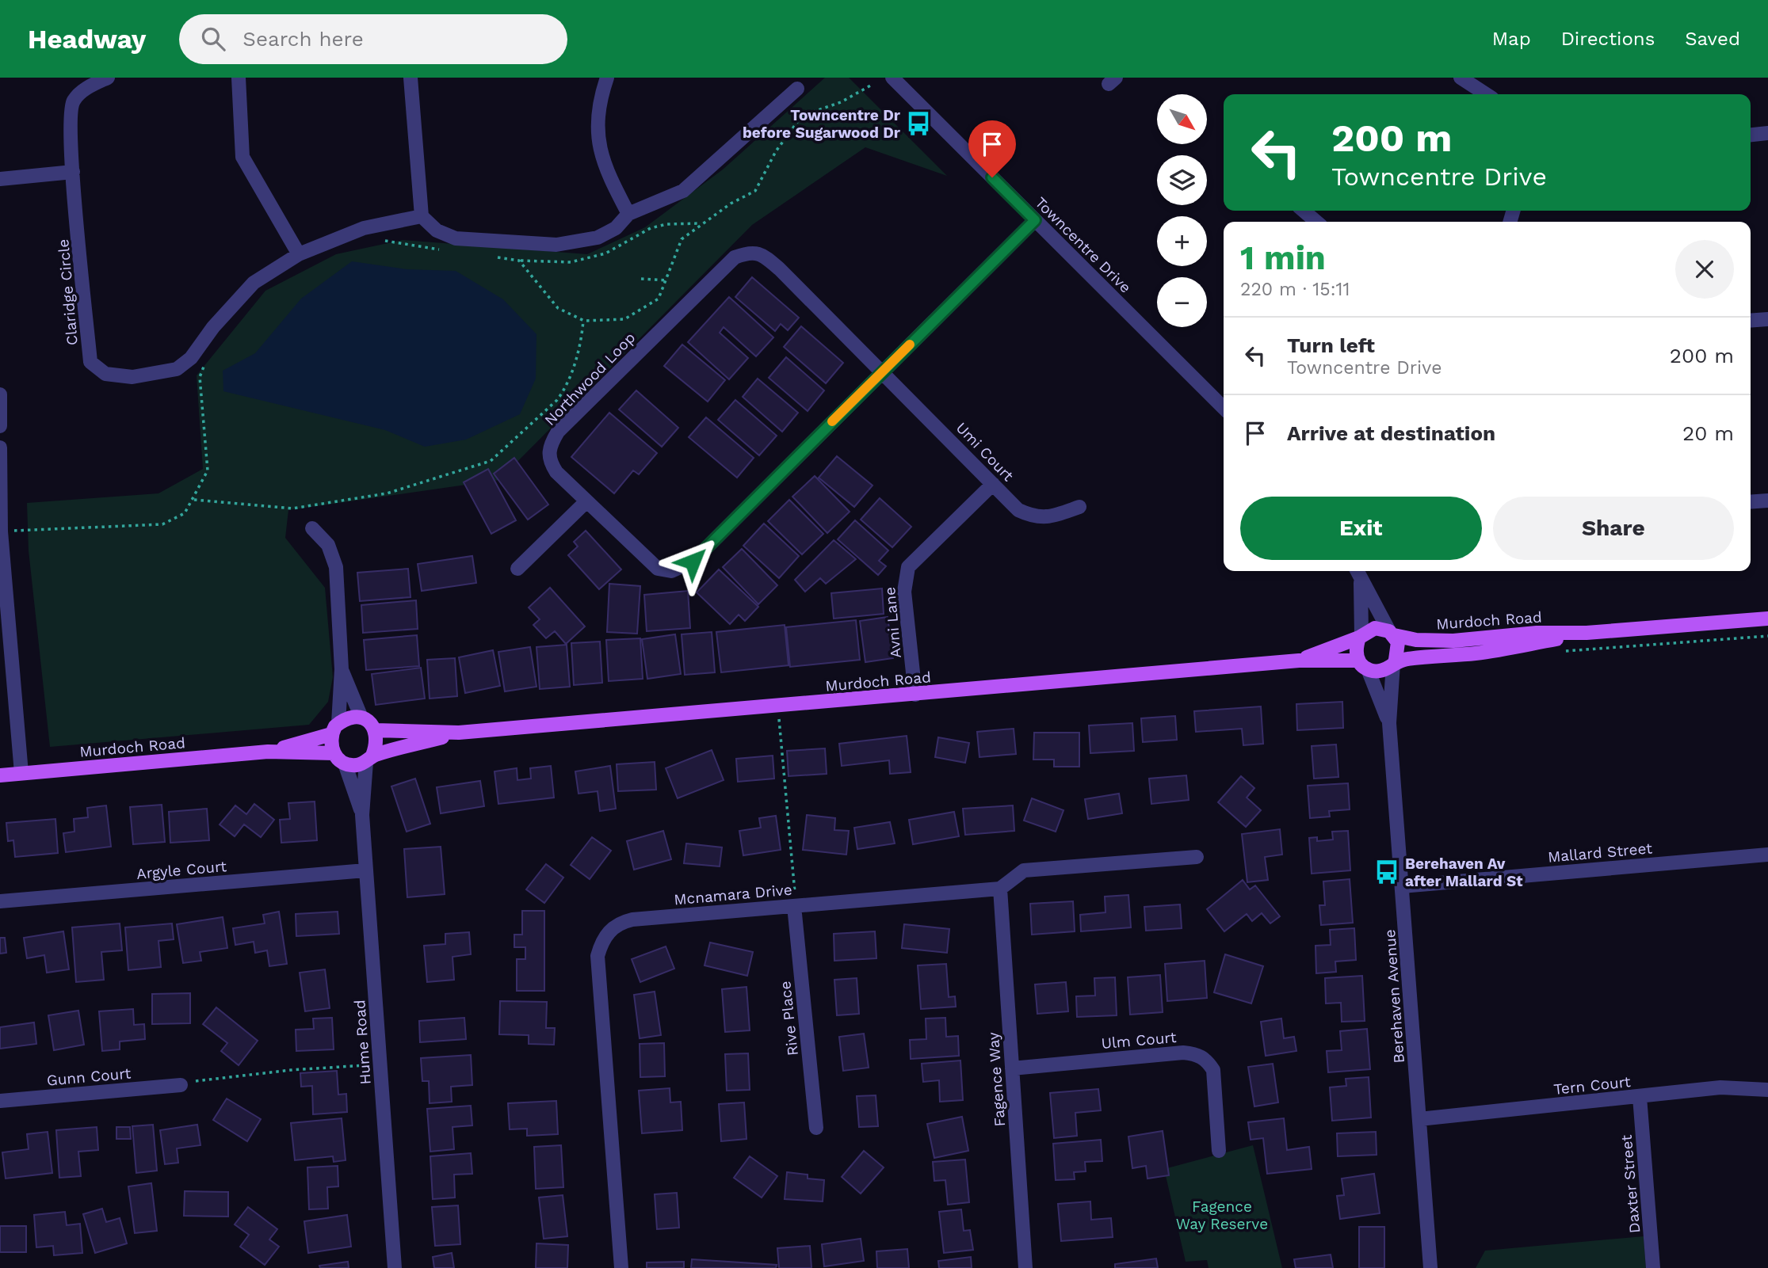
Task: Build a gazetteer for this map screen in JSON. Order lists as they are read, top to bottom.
{
  "streets": {
    "main road": ["Murdoch Road"],
    "street": [
      "Towncentre Drive",
      "Claridge Circle",
      "Northwood Loop",
      "Umi Court",
      "Avni Lane",
      "Mallard Street",
      "Argyle Court",
      "Mcnamara Drive",
      "Berehaven Avenue",
      "Rive Place",
      "Ulm Court",
      "Hume Road",
      "Gunn Court",
      "Fagence Way",
      "Tern Court",
      "Daxter Street"
    ]
  },
  "crossings": [
    ["Towncentre Drive", "Northwood Loop"],
    ["Northwood Loop", "Umi Court"],
    ["Umi Court", "Avni Lane"],
    ["Murdoch Road", "Avni Lane"],
    ["Murdoch Road", "Berehaven Avenue"],
    ["Murdoch Road", "Hume Road"],
    ["Mallard Street", "Berehaven Avenue"],
    ["Argyle Court", "Hume Road"],
    ["Mcnamara Drive", "Rive Place"],
    ["Mcnamara Drive", "Fagence Way"],
    ["Berehaven Avenue", "Tern Court"],
    ["Ulm Court", "Fagence Way"],
    ["Tern Court", "Daxter Street"]
  ],
  "parks": ["Fagence Way Reserve"],
  "places": {
    "bus stop": ["Towncentre Dr before Sugarwood Dr", "Berehaven Av after Mallard St"]
  },
  "north": "bottom right",
  "page": {
    "header": "Headway",
    "search": "Search here",
    "nav": ["Map", "Directions", "Saved"],
    "map_buttons": ["+", "−"],
    "turn": ["200 m", "Towncentre Drive"],
    "heading": ["1 min", "220 m · 15:11"],
    "list": [
      {
        "name": "Turn left",
        "note": "Towncentre Drive",
        "value": "200 m"
      },
      {
        "name": "Arrive at destination",
        "value": "20 m"
      }
    ],
    "buttons": ["Exit", "Share"]
  }
}
